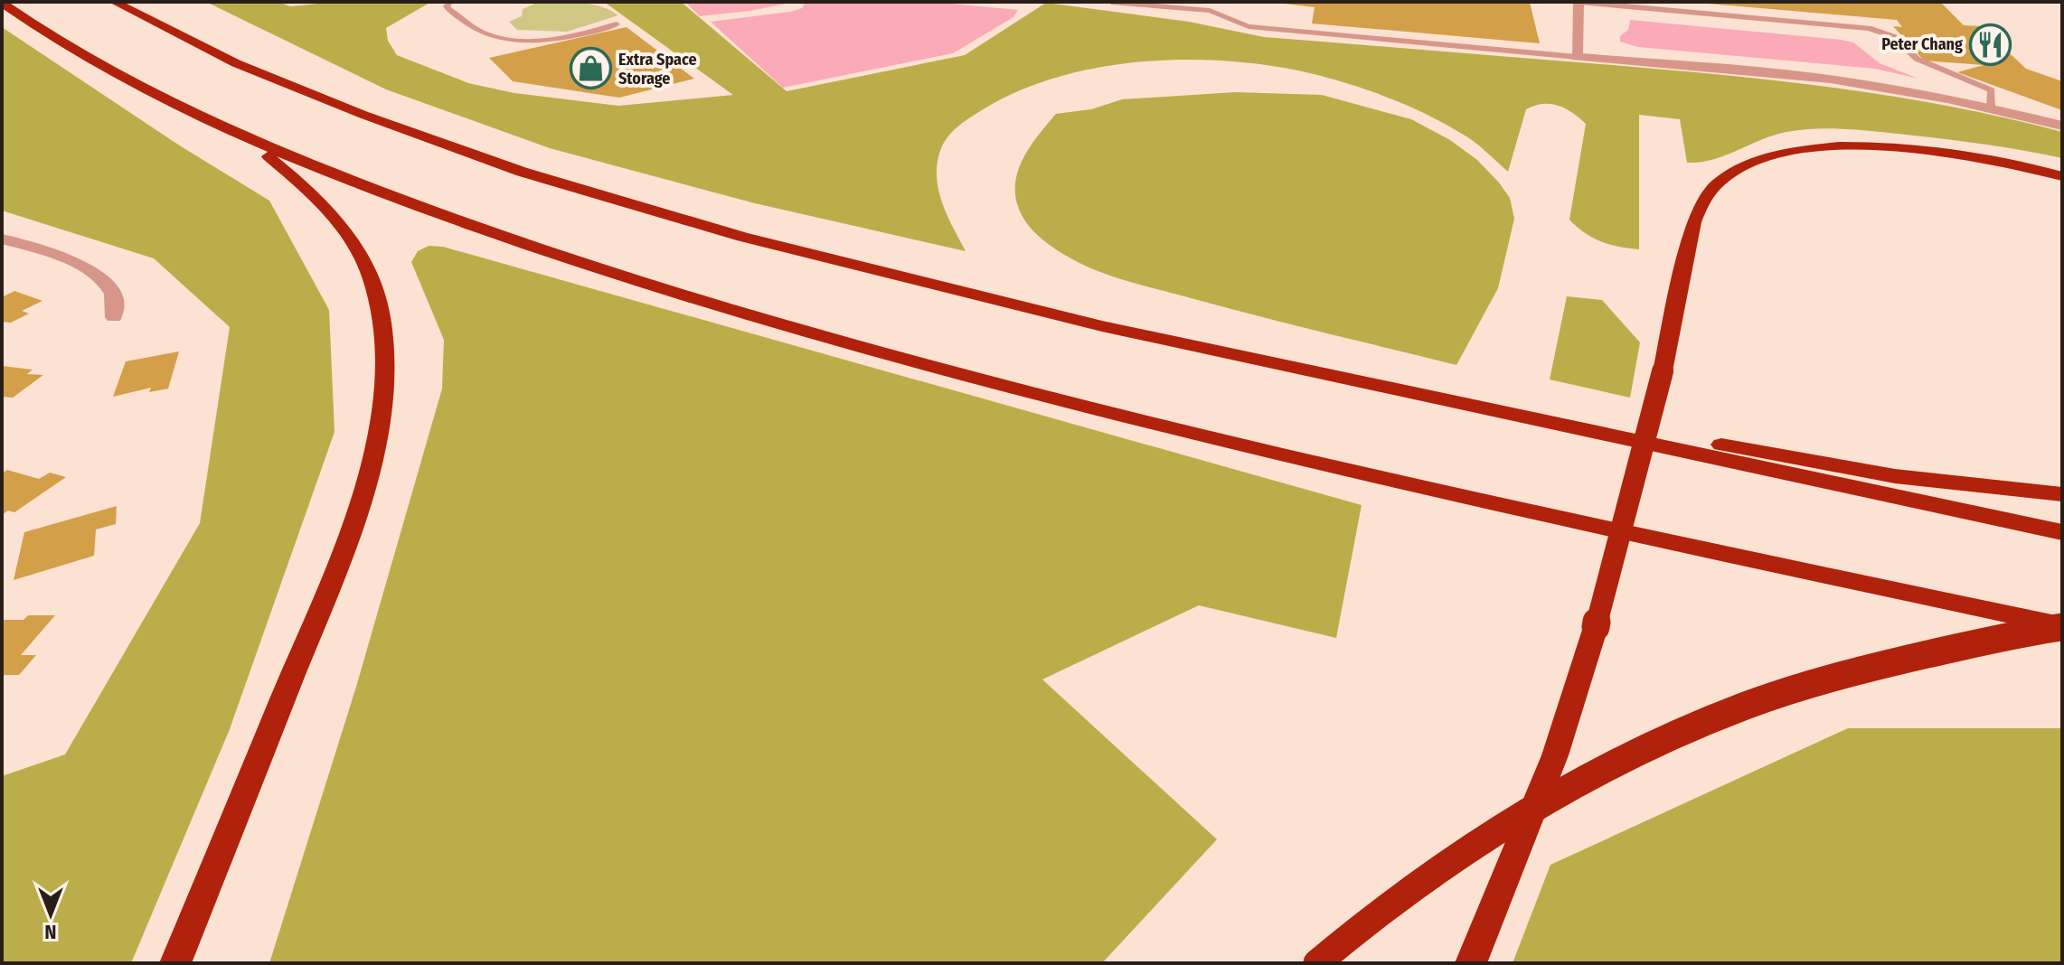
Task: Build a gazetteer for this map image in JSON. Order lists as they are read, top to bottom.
{
  "places": {
    "restaurant": ["Peter Chang"],
    "shop": ["Extra Space Storage"]
  },
  "north": "bottom"
}
